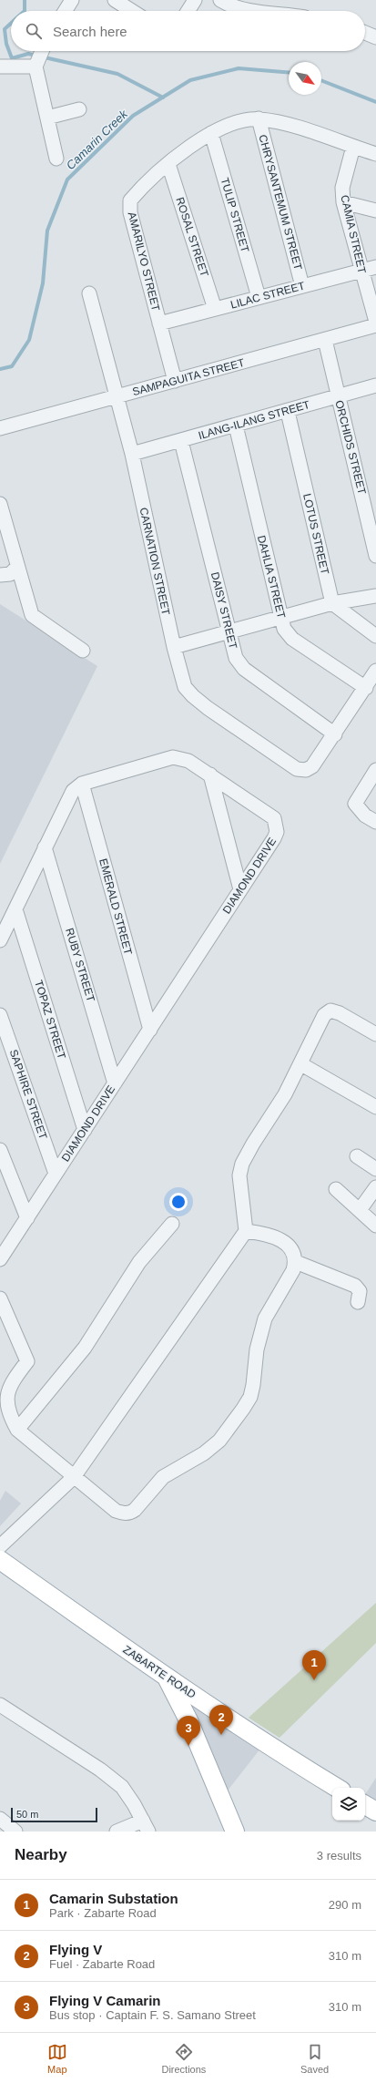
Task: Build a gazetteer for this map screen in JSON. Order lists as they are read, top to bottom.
{
  "streets": {
    "main road": ["ZABARTE ROAD"],
    "street": [
      "CHRYSANTEMUM STREET",
      "TULIP STREET",
      "CAMIA STREET",
      "ROSAL STREET",
      "AMARILYO STREET",
      "LILAC STREET",
      "SAMPAGUITA STREET",
      "ILANG-ILANG STREET",
      "ORCHIDS STREET",
      "LOTUS STREET",
      "CARNATION STREET",
      "DAHLIA STREET",
      "DAISY STREET",
      "DIAMOND DRIVE",
      "EMERALD STREET",
      "RUBY STREET",
      "TOPAZ STREET",
      "SAPHIRE STREET"
    ]
  },
  "crossings": [
    ["CHRYSANTEMUM STREET", "AMARILYO STREET"],
    ["CHRYSANTEMUM STREET", "LILAC STREET"],
    ["TULIP STREET", "AMARILYO STREET"],
    ["TULIP STREET", "LILAC STREET"],
    ["CAMIA STREET", "AMARILYO STREET"],
    ["CAMIA STREET", "LILAC STREET"],
    ["ROSAL STREET", "AMARILYO STREET"],
    ["ROSAL STREET", "LILAC STREET"],
    ["AMARILYO STREET", "LILAC STREET"],
    ["AMARILYO STREET", "SAMPAGUITA STREET"],
    ["SAMPAGUITA STREET", "ORCHIDS STREET"],
    ["SAMPAGUITA STREET", "CARNATION STREET"],
    ["ILANG-ILANG STREET", "ORCHIDS STREET"],
    ["ILANG-ILANG STREET", "LOTUS STREET"],
    ["ILANG-ILANG STREET", "CARNATION STREET"],
    ["ILANG-ILANG STREET", "DAHLIA STREET"],
    ["ILANG-ILANG STREET", "DAISY STREET"],
    ["CARNATION STREET", "DAISY STREET"],
    ["DIAMOND DRIVE", "EMERALD STREET"],
    ["DIAMOND DRIVE", "RUBY STREET"],
    ["DIAMOND DRIVE", "TOPAZ STREET"],
    ["DIAMOND DRIVE", "SAPHIRE STREET"]
  ],
  "water": ["Camarin Creek"],
  "scale_bar": "50 m",
  "north": "bottom right",
  "page": {
    "search": "Search here",
    "pins": ["1", "2", "3"],
    "scale": "50 m",
    "heading": ["Nearby", "3 results"],
    "list": [
      {
        "mark": "1",
        "name": "Camarin Substation",
        "note": "Park · Zabarte Road",
        "value": "290 m"
      },
      {
        "mark": "2",
        "name": "Flying V",
        "note": "Fuel · Zabarte Road",
        "value": "310 m"
      },
      {
        "mark": "3",
        "name": "Flying V Camarin",
        "note": "Bus stop · Captain F. S. Samano Street",
        "value": "310 m"
      }
    ],
    "nav": ["Map", "Directions", "Saved"]
  }
}
